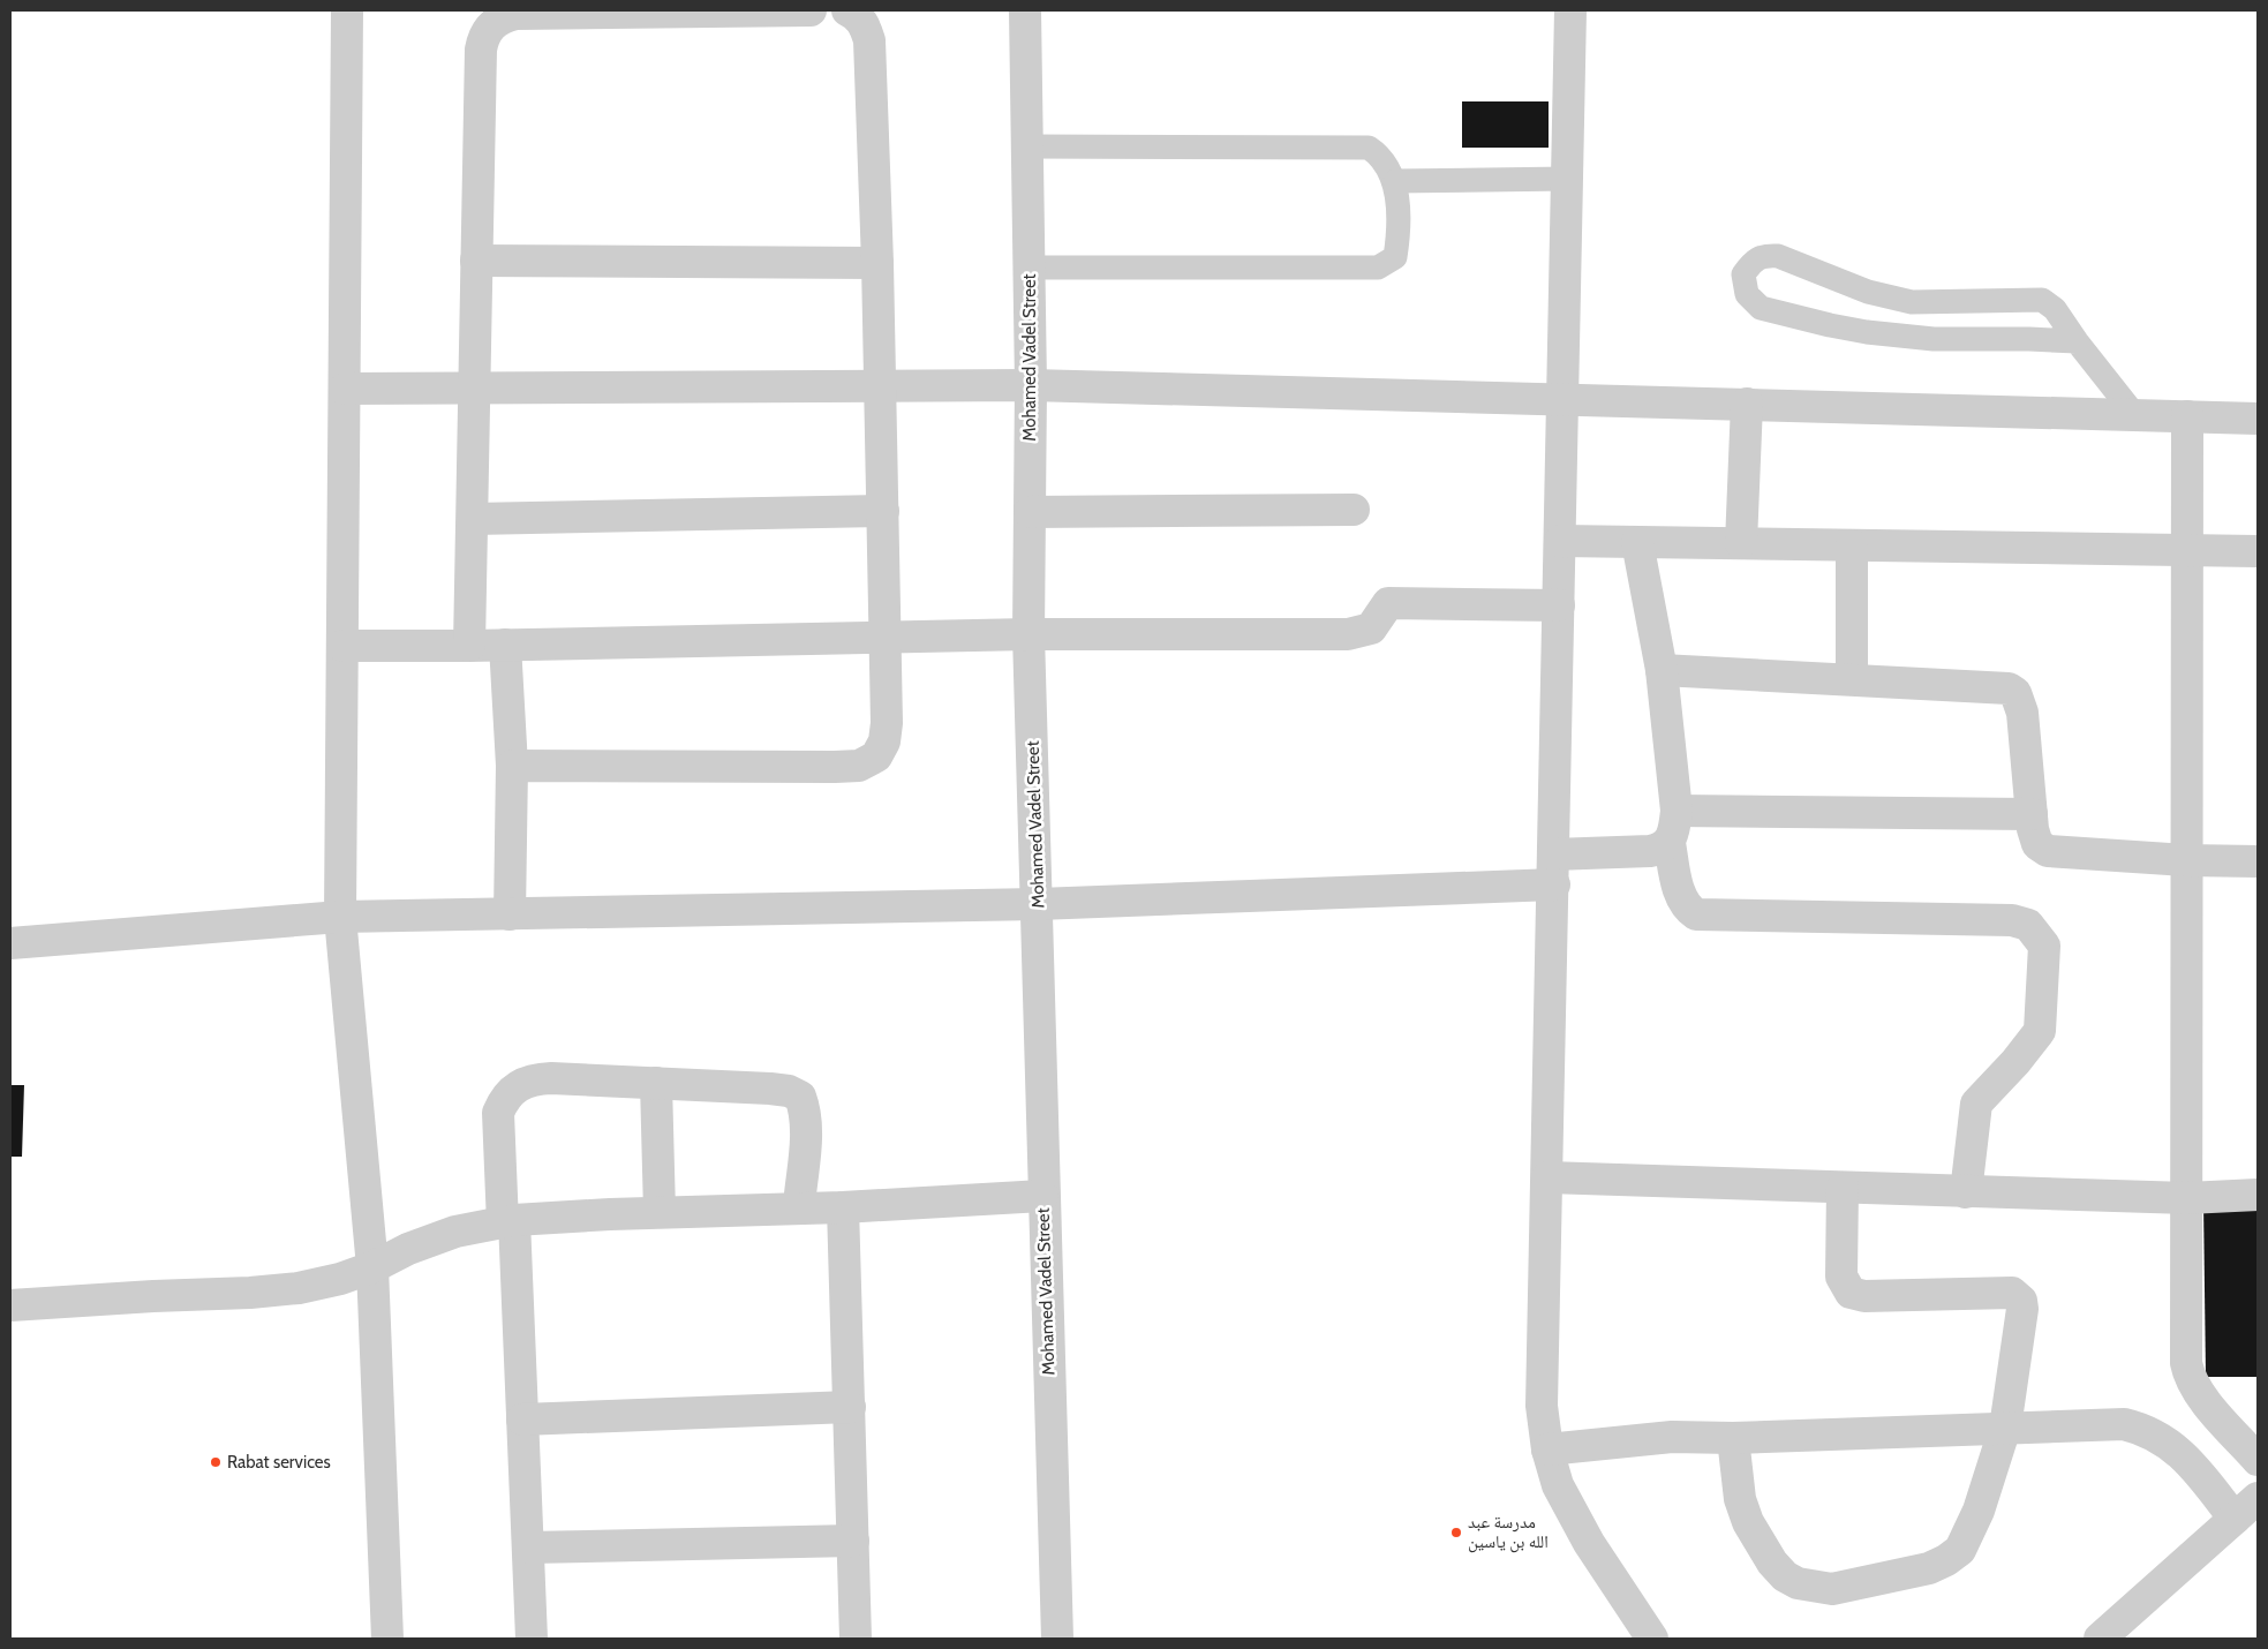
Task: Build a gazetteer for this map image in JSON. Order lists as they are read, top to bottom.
{
  "streets": {
    "street": ["Mohamed Vadel Street"]
  },
  "places": ["Rabat services", "مدرسة عبد الله بن ياسين"]
}
